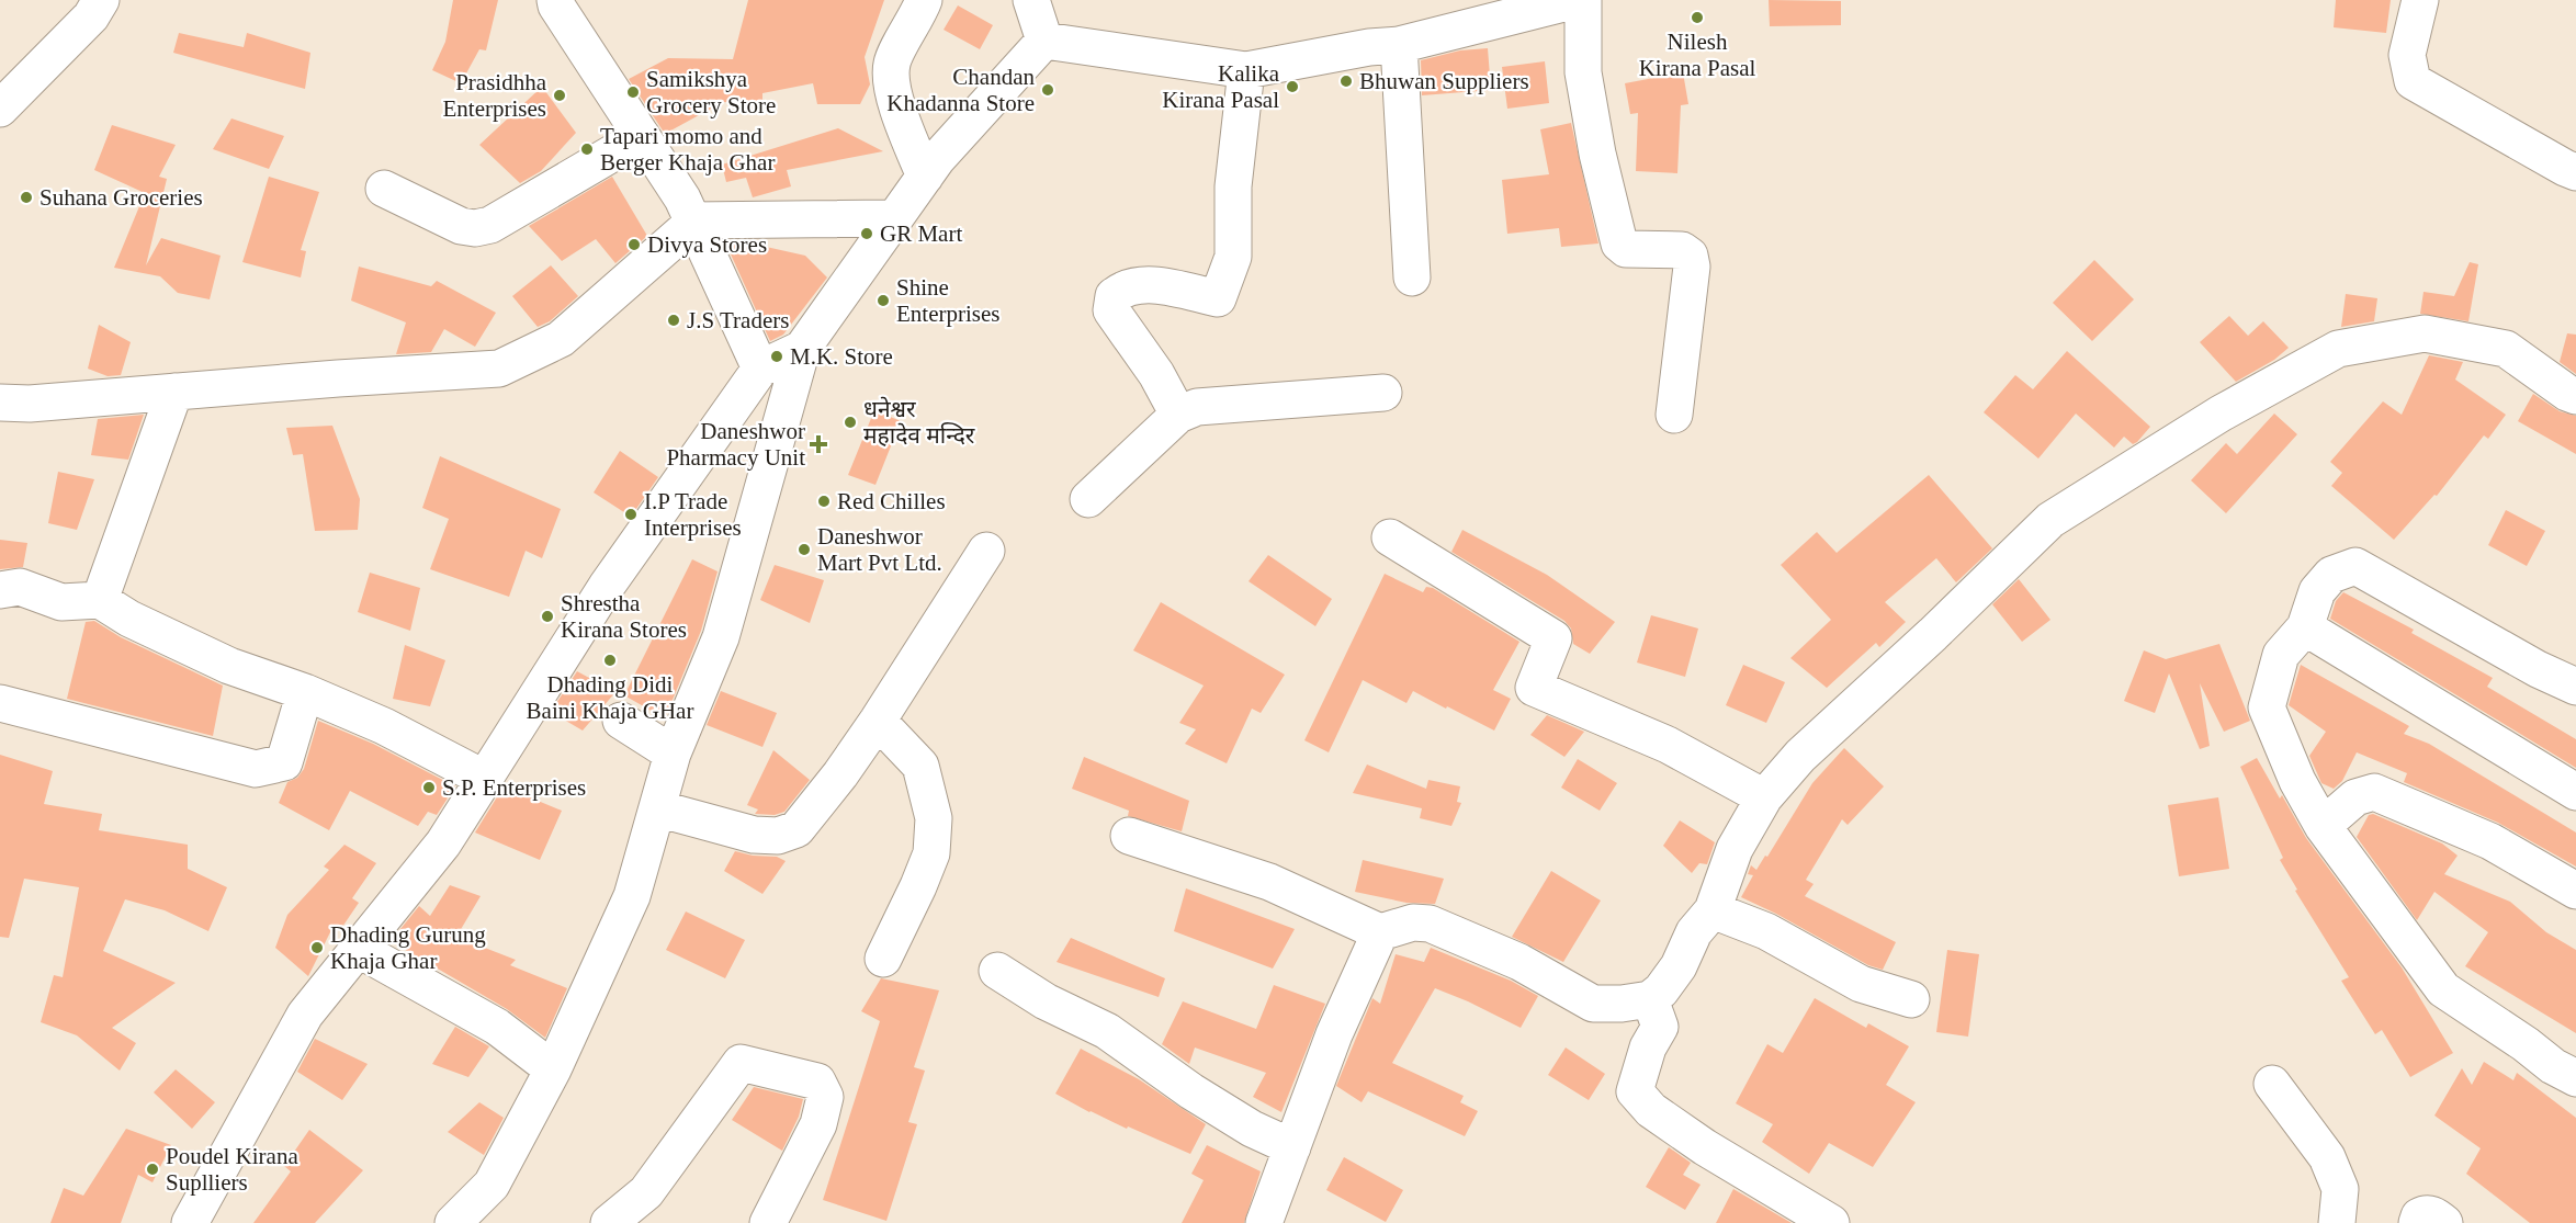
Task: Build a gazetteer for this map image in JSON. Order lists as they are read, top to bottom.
{
  "places": {
    "other": [
      "Nilesh Kirana Pasal",
      "Bhuwan Suppliers",
      "Kalika Kirana Pasal",
      "Chandan Khadanna Store",
      "Samikshya Grocery Store",
      "Prasidhha Enterprises",
      "Tapari momo and Berger Khaja Ghar",
      "Suhana Groceries",
      "GR Mart",
      "Divya Stores",
      "Shine Enterprises",
      "J.S Traders",
      "M.K. Store",
      "धनेश्वर महादेव मन्दिर",
      "Red Chilles",
      "I.P Trade Interprises",
      "Daneshwor Mart Pvt Ltd.",
      "Shrestha Kirana Stores",
      "Dhading Didi Baini Khaja GHar",
      "S.P. Enterprises",
      "Dhading Gurung Khaja Ghar",
      "Poudel Kirana Suplliers"
    ],
    "health": ["Daneshwor Pharmacy Unit"]
  }
}
